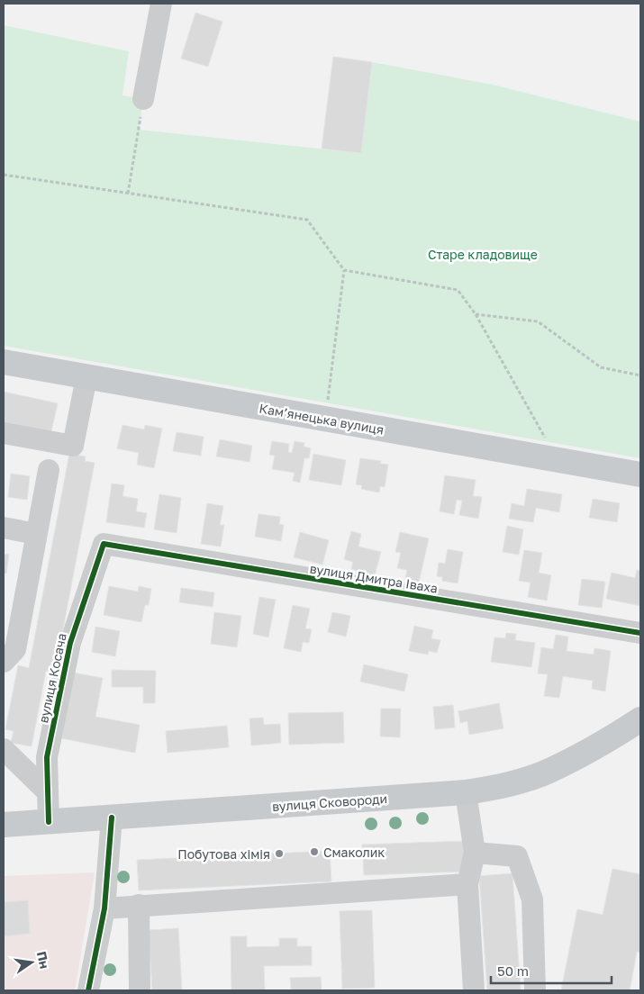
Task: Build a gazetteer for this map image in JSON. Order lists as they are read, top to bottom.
{
  "streets": {
    "main road": ["Камʼянецька вулиця", "вулиця Сковороди"],
    "street": ["вулиця Дмитра Іваха", "вулиця Косача"]
  },
  "crossings": [
    ["вулиця Дмитра Іваха", "вулиця Косача"],
    ["вулиця Косача", "вулиця Сковороди"]
  ],
  "parks": ["Старе кладовище"],
  "places": ["Смаколик", "Побутова хімія"],
  "scale_bar": "50 m",
  "north": "right"
}
